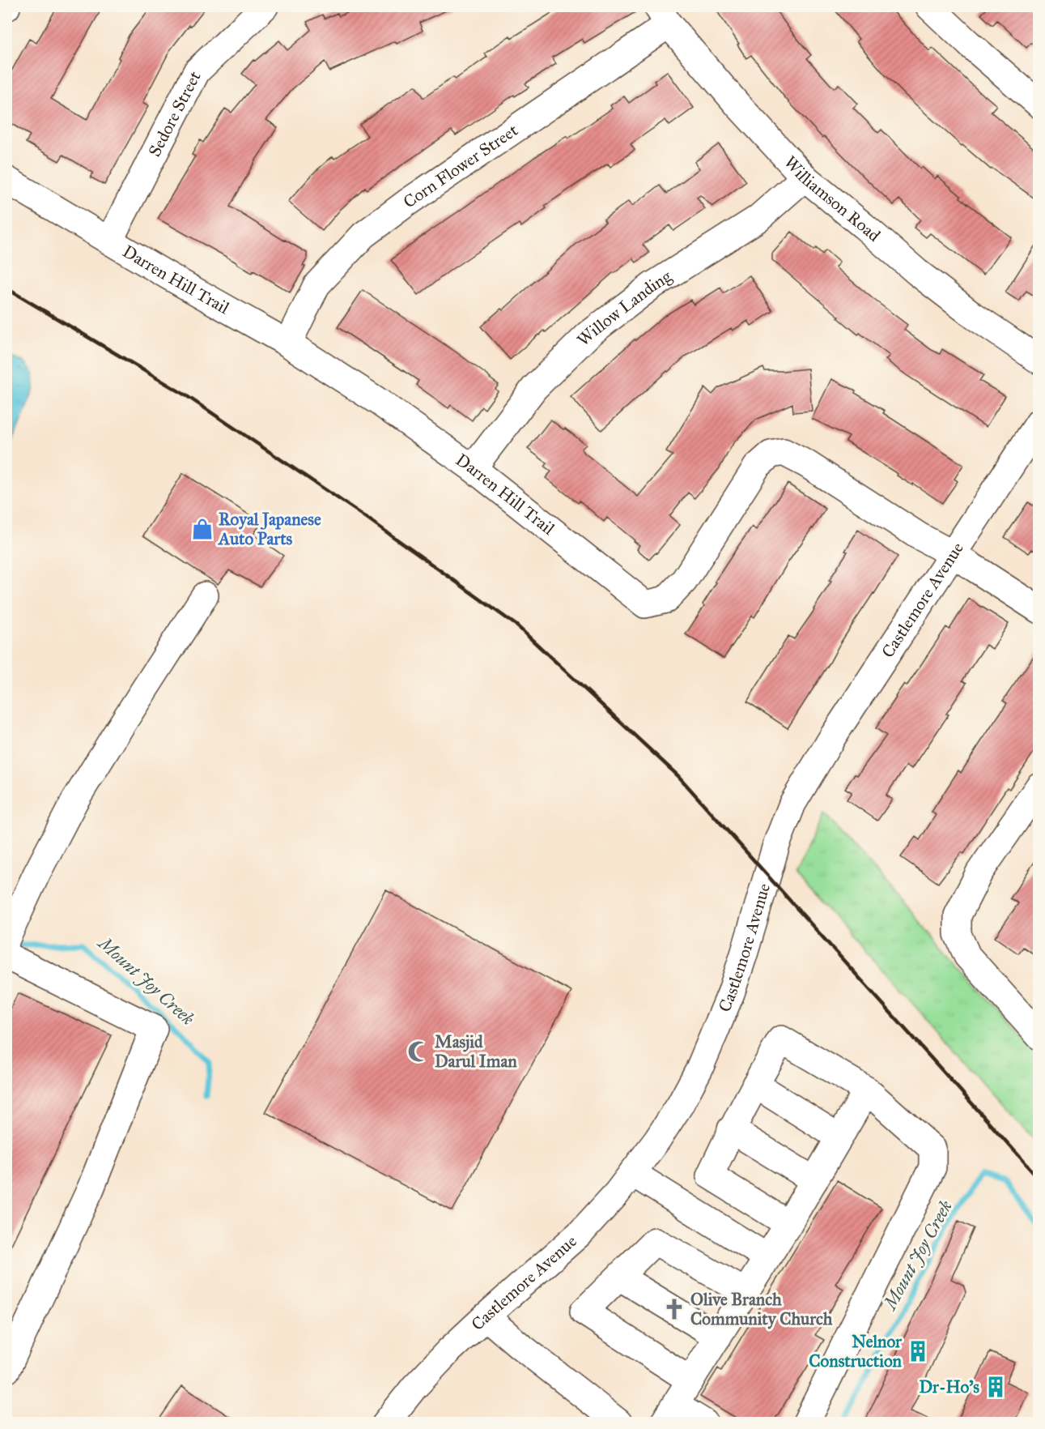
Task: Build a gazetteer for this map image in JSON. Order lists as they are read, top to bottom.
{
  "streets": {
    "street": [
      "Sedore Street",
      "Corn Flower Street",
      "Williamson Road",
      "Darren Hill Trail",
      "Willow Landing",
      "Castlemore Avenue"
    ]
  },
  "crossings": [
    ["Sedore Street", "Darren Hill Trail"],
    ["Corn Flower Street", "Williamson Road"],
    ["Corn Flower Street", "Darren Hill Trail"],
    ["Williamson Road", "Willow Landing"],
    ["Darren Hill Trail", "Willow Landing"],
    ["Darren Hill Trail", "Castlemore Avenue"]
  ],
  "water": ["Mount Joy Creek"],
  "places": {
    "shop": ["Royal Japanese Auto Parts"],
    "mosque": ["Masjid Darul Iman"],
    "church": ["Olive Branch Community Church"],
    "building": ["Nelnor Construction", "Dr-Ho's"]
  }
}
